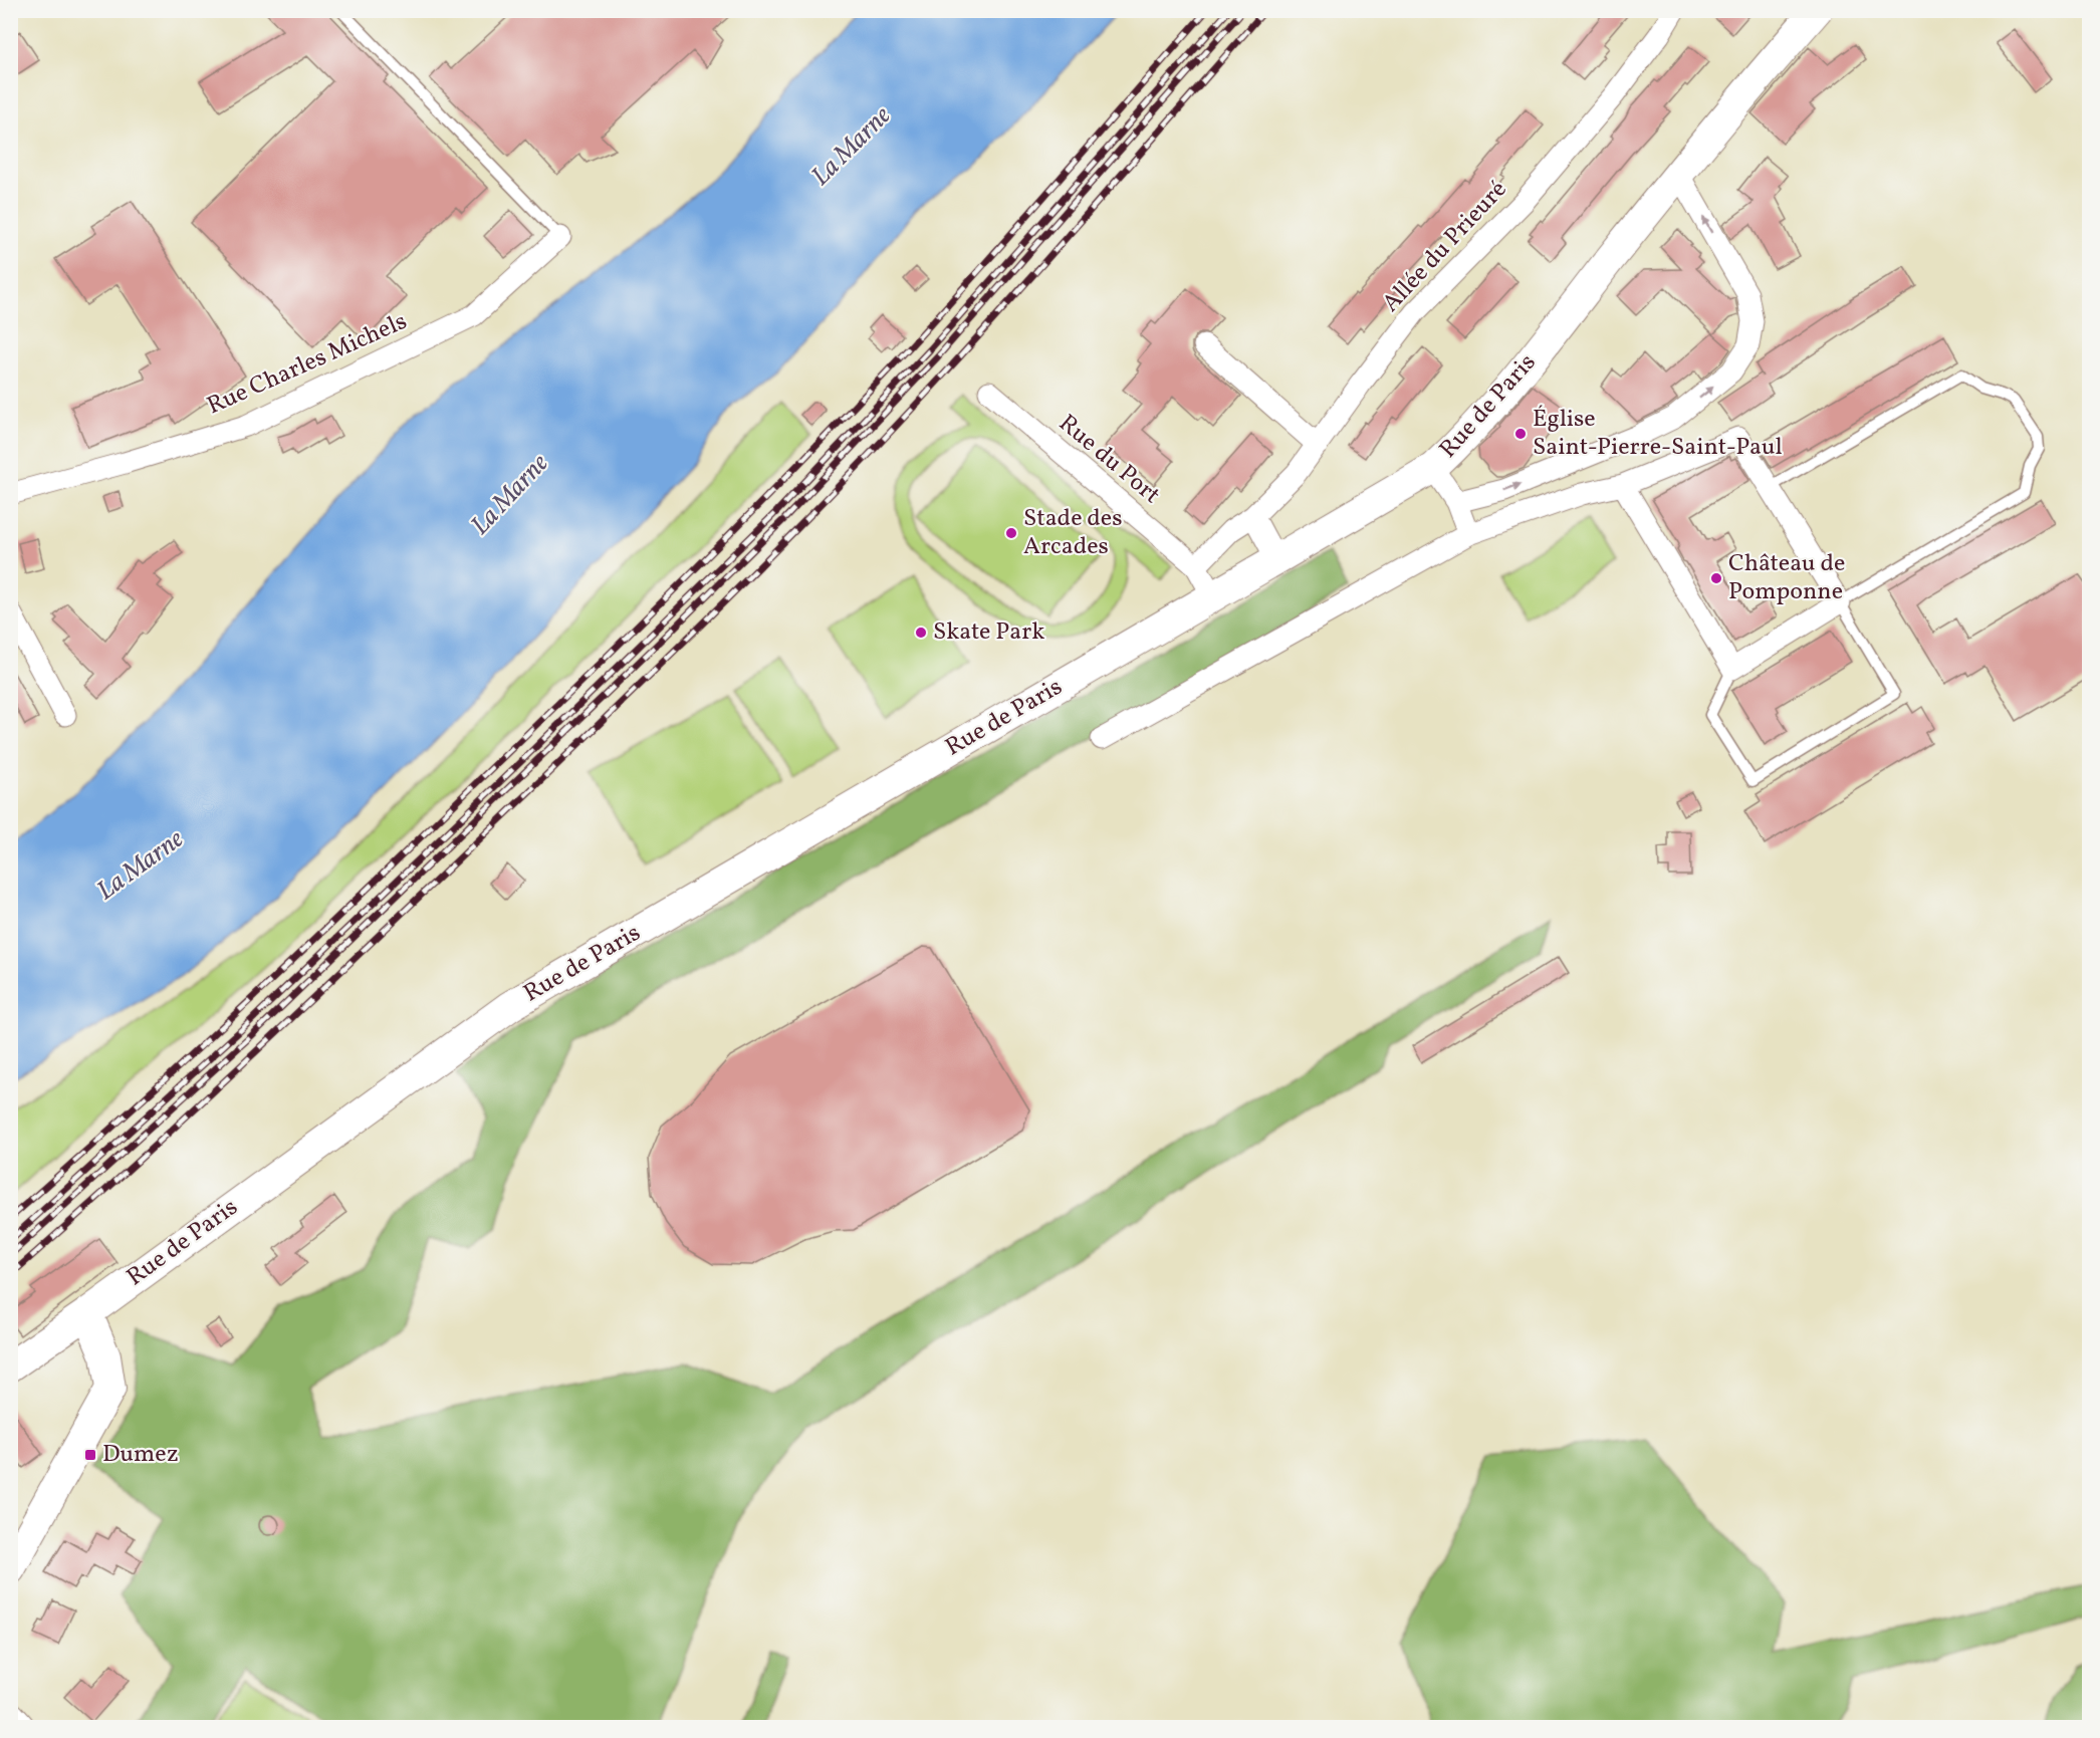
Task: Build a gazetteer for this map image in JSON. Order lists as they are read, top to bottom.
{
  "streets": {
    "main road": ["Rue de Paris"],
    "street": ["Allée du Prieuré", "Rue Charles Michels", "Rue du Port"]
  },
  "crossings": [
    ["Allée du Prieuré", "Rue du Port"]
  ],
  "water": ["La Marne"],
  "places": {
    "other": [
      "Église Saint-Pierre-Saint-Paul",
      "Stade des Arcades",
      "Château de Pomponne",
      "Skate Park"
    ],
    "transit": ["Dumez"]
  }
}
